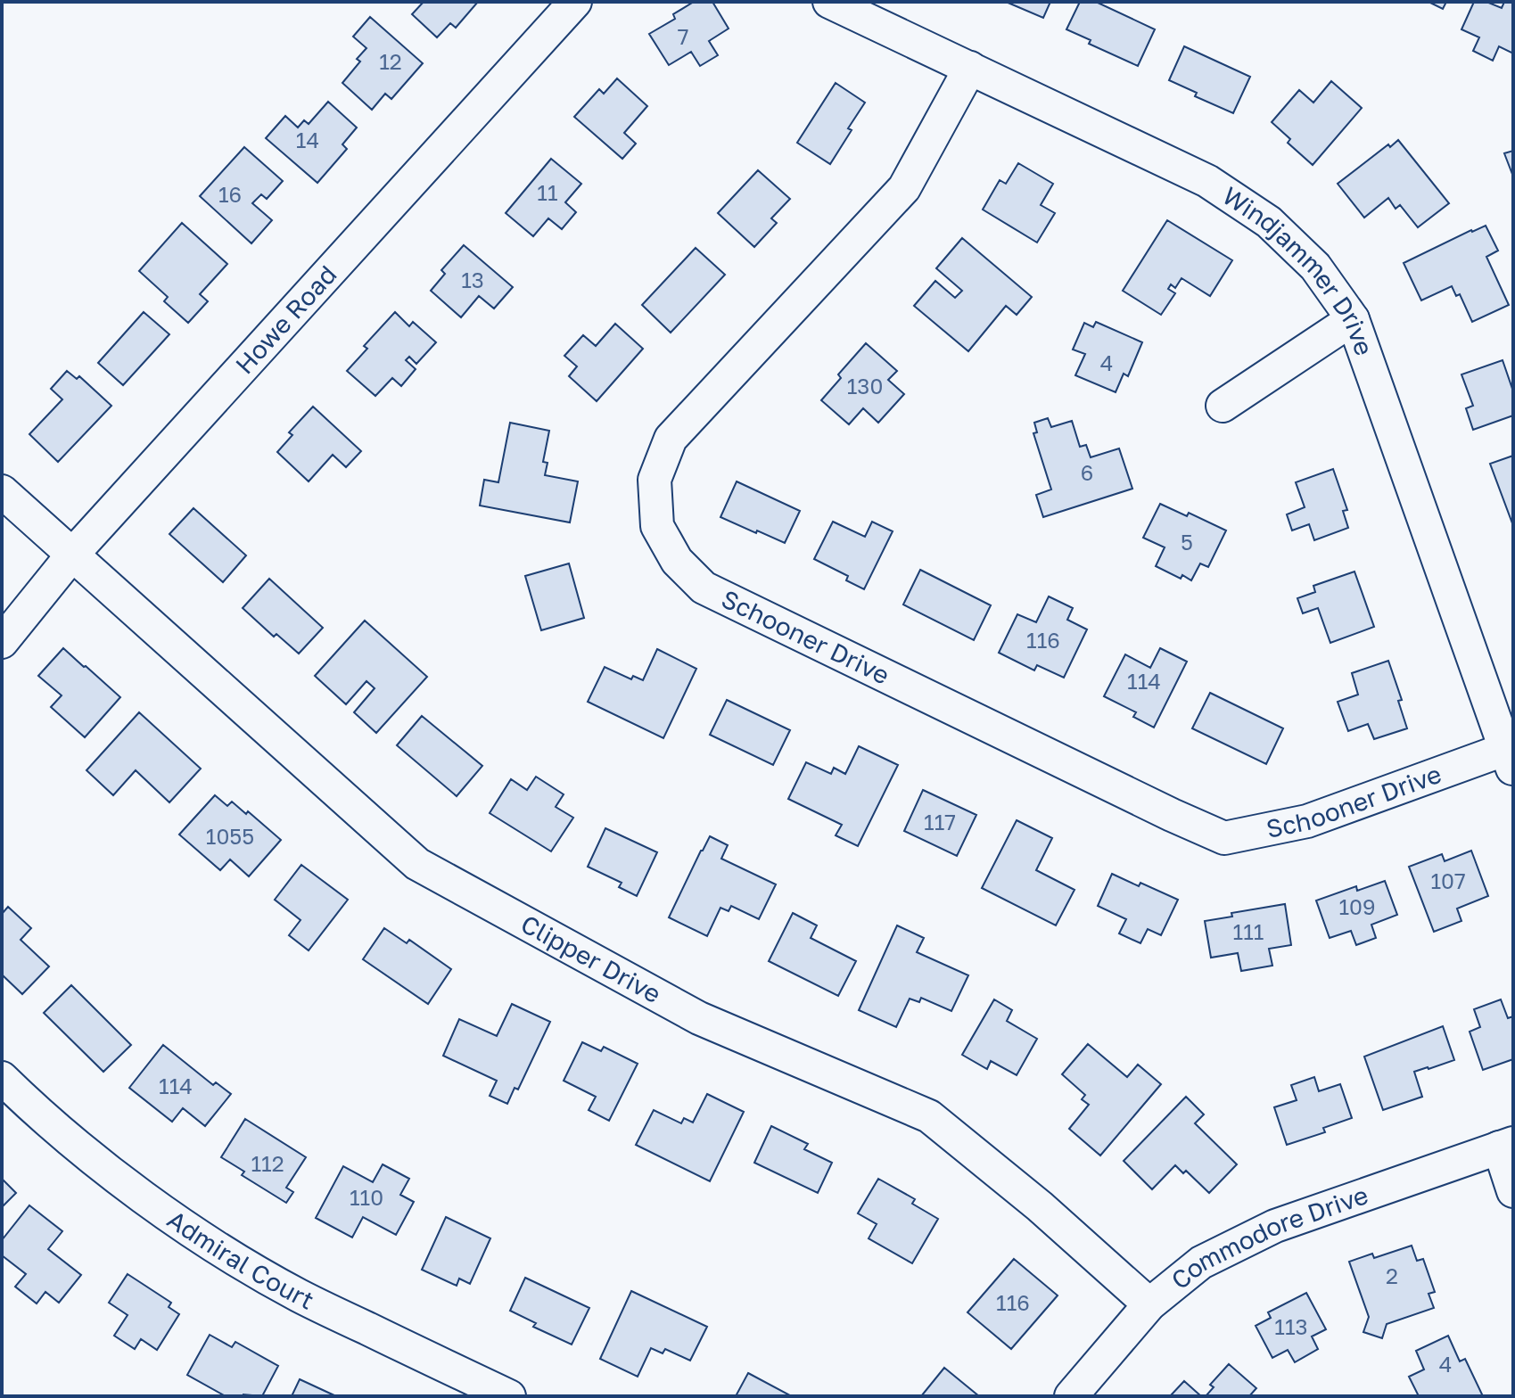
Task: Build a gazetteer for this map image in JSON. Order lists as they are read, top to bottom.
{
  "streets": {
    "street": [
      "Windjammer Drive",
      "Howe Road",
      "Schooner Drive",
      "Clipper Drive",
      "Commodore Drive",
      "Admiral Court"
    ]
  },
  "crossings": [
    ["Windjammer Drive", "Schooner Drive"],
    ["Howe Road", "Clipper Drive"],
    ["Clipper Drive", "Commodore Drive"]
  ],
  "house_numbers": [
    "7",
    "12",
    "14",
    "11",
    "16",
    "13",
    "4",
    "130",
    "6",
    "5",
    "116",
    "114",
    "117",
    "1055",
    "107",
    "109",
    "111",
    "114",
    "112",
    "110",
    "2",
    "116",
    "113",
    "4"
  ]
}
